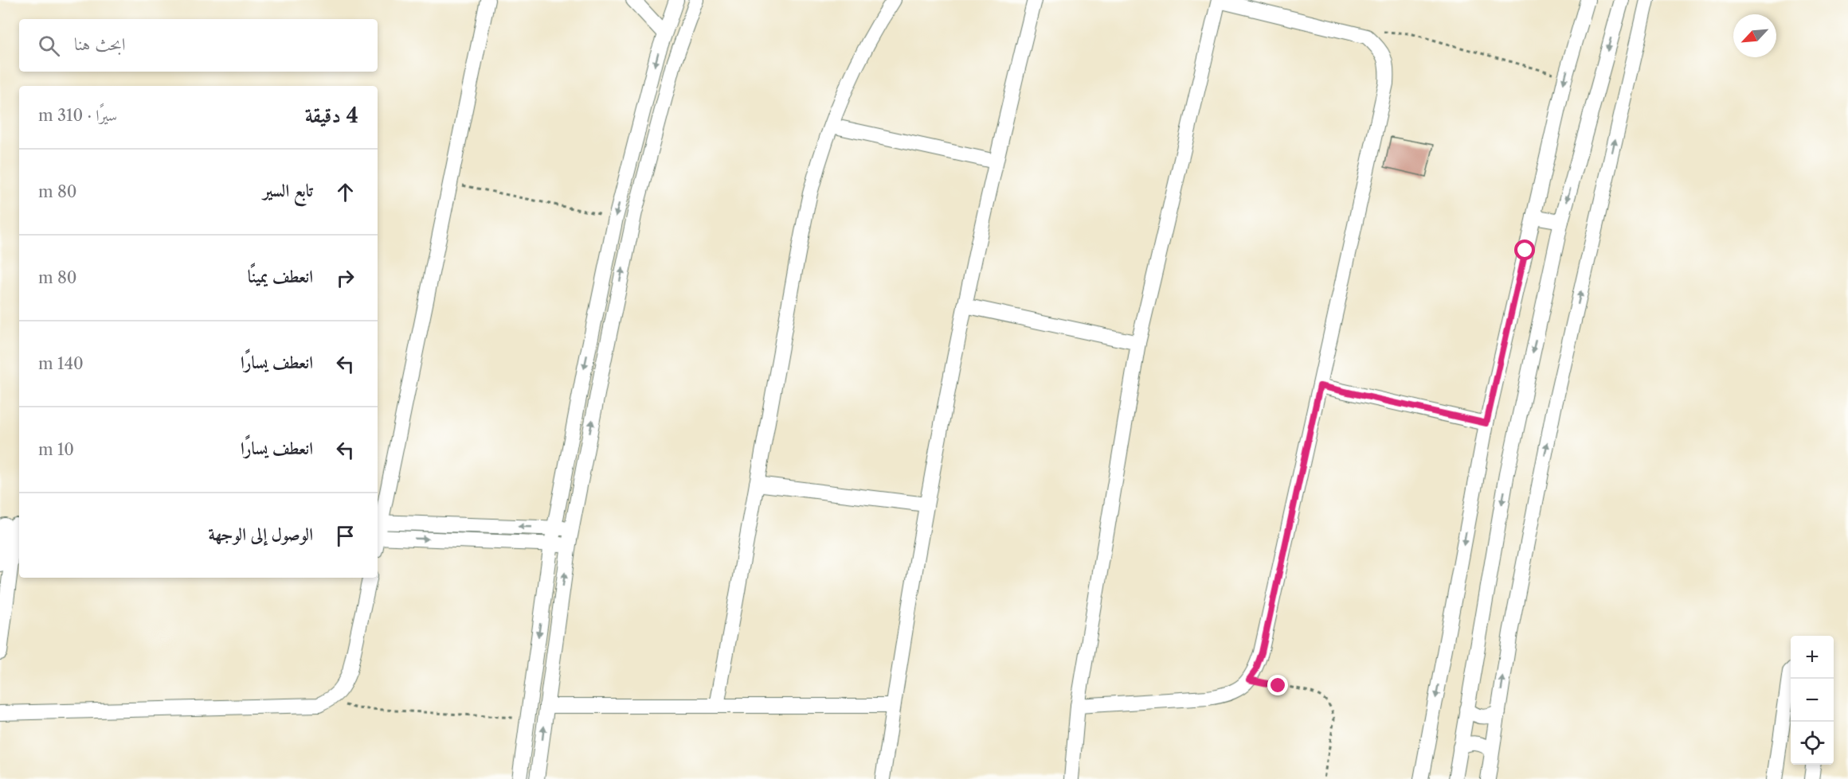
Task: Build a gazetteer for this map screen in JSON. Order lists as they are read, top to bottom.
{
  "north": "bottom left",
  "page": {
    "search": "ابحث هنا",
    "heading": ["4 دقيقة", "سيرًا · 310 m"],
    "list": [
      ["تابع السير", "80 m"],
      ["انعطف يمينًا", "80 m"],
      ["انعطف يسارًا", "140 m"],
      ["انعطف يسارًا", "10 m"],
      "الوصول إلى الوجهة"
    ],
    "map_buttons": ["+", "−"]
  }
}
